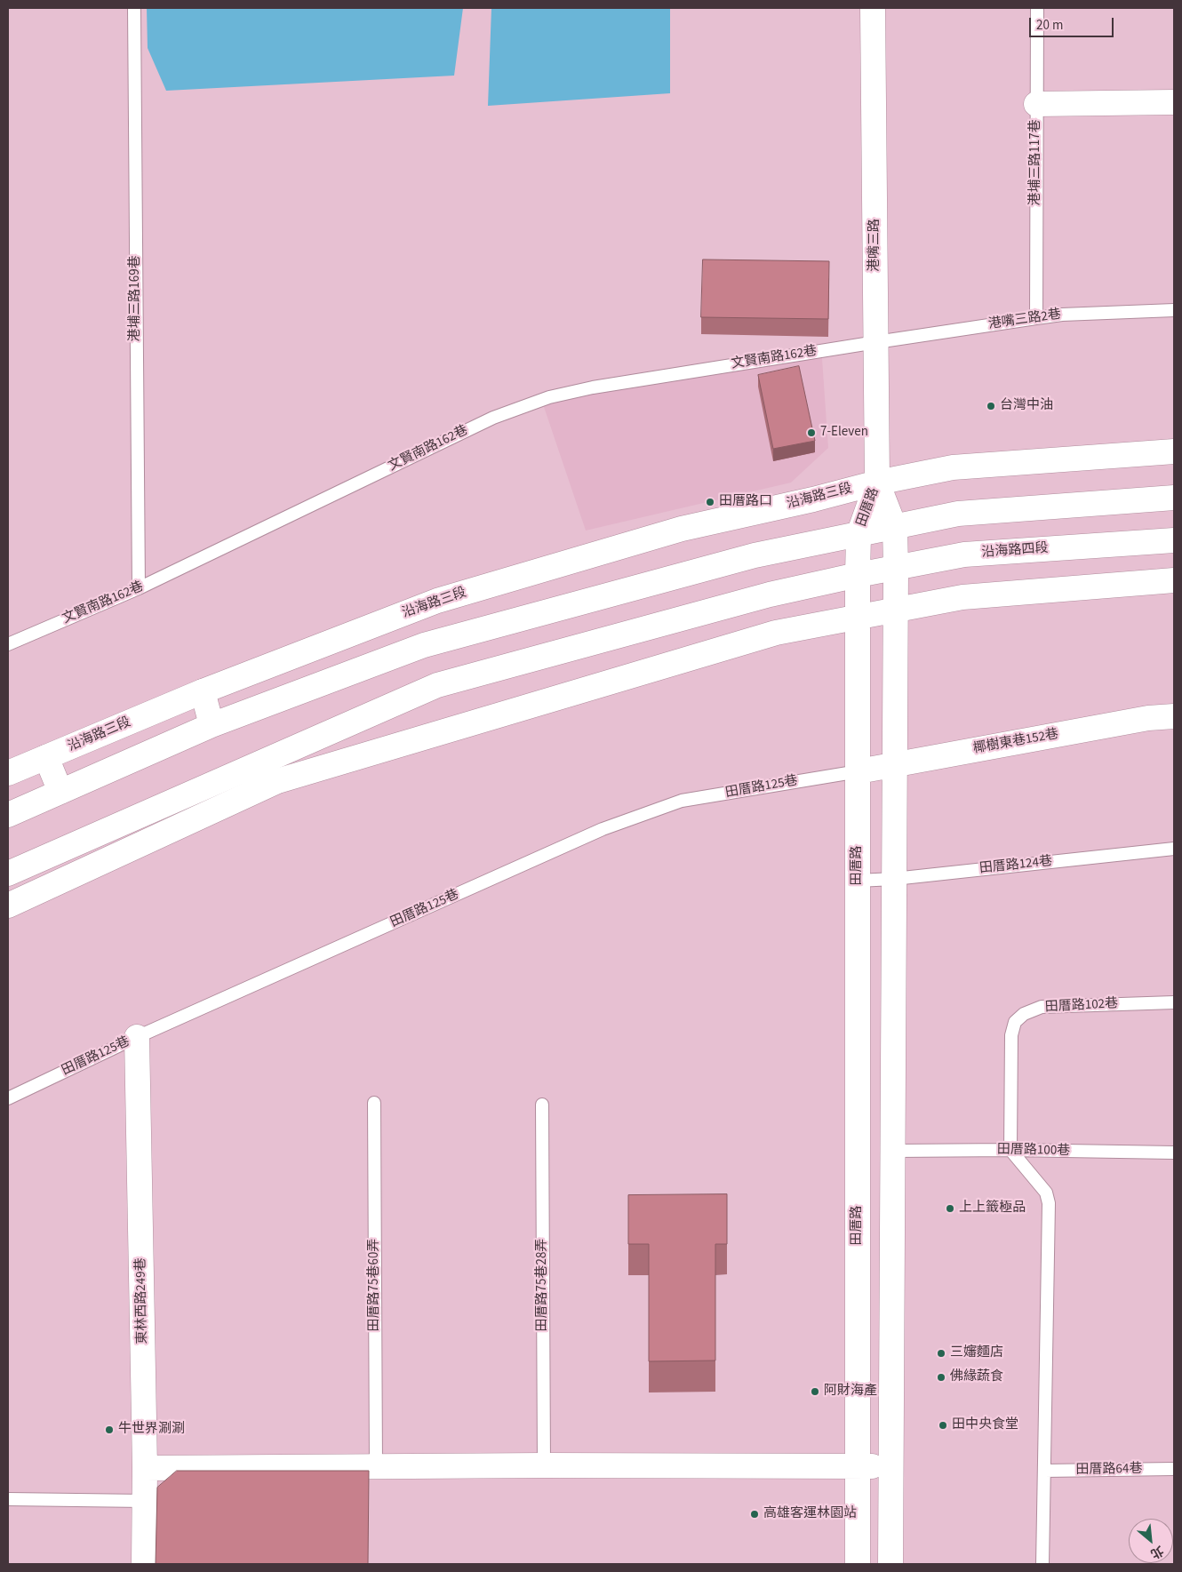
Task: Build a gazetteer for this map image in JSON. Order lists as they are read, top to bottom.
{
  "streets": {
    "street": [
      "港嘴三路",
      "沿海路三段",
      "田厝路",
      "沿海路四段",
      "椰樹東巷152巷",
      "東林西路249巷"
    ],
    "lane": [
      "港埔三路117巷",
      "港埔三路169巷",
      "港嘴三路2巷",
      "文賢南路162巷",
      "田厝路125巷",
      "田厝路124巷",
      "田厝路102巷",
      "田厝路100巷",
      "田厝路75巷60弄",
      "田厝路75巷28弄",
      "田厝路64巷"
    ]
  },
  "crossings": [
    ["港埔三路117巷", "港嘴三路2巷"],
    ["港嘴三路", "港嘴三路2巷"],
    ["港嘴三路", "文賢南路162巷"],
    ["港嘴三路", "沿海路三段"],
    ["港嘴三路", "田厝路"],
    ["港埔三路169巷", "文賢南路162巷"],
    ["港嘴三路2巷", "文賢南路162巷"],
    ["沿海路三段", "田厝路"],
    ["田厝路", "沿海路四段"],
    ["田厝路", "椰樹東巷152巷"],
    ["田厝路", "田厝路125巷"],
    ["田厝路", "田厝路124巷"],
    ["田厝路", "田厝路100巷"],
    ["椰樹東巷152巷", "田厝路125巷"],
    ["田厝路125巷", "東林西路249巷"],
    ["田厝路102巷", "田厝路100巷"]
  ],
  "places": [
    "台灣中油",
    "7-Eleven",
    "田厝路口",
    "上上籤極品",
    "三嬸麵店",
    "佛緣蔬食",
    "阿財海產",
    "田中央食堂",
    "牛世界涮涮",
    "高雄客運林園站"
  ],
  "scale_bar": "20 m",
  "north": "bottom right"
}
